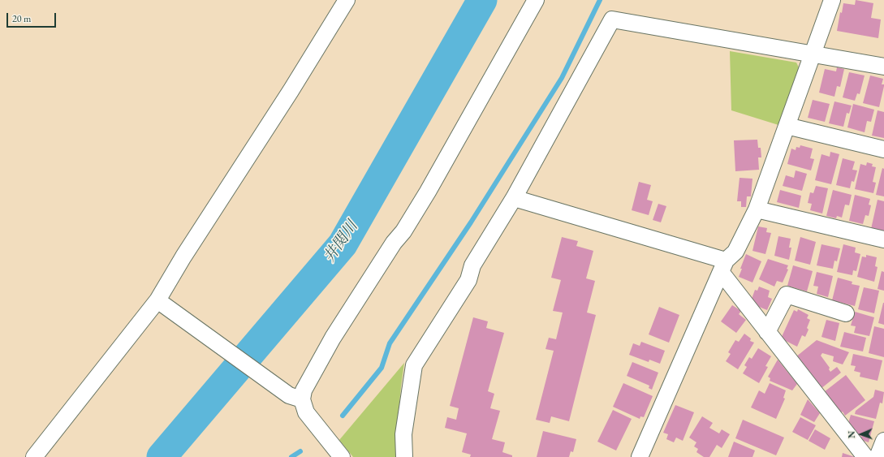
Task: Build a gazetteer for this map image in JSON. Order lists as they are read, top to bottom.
{
  "water": ["井関川"],
  "scale_bar": "20 m",
  "north": "left"
}
